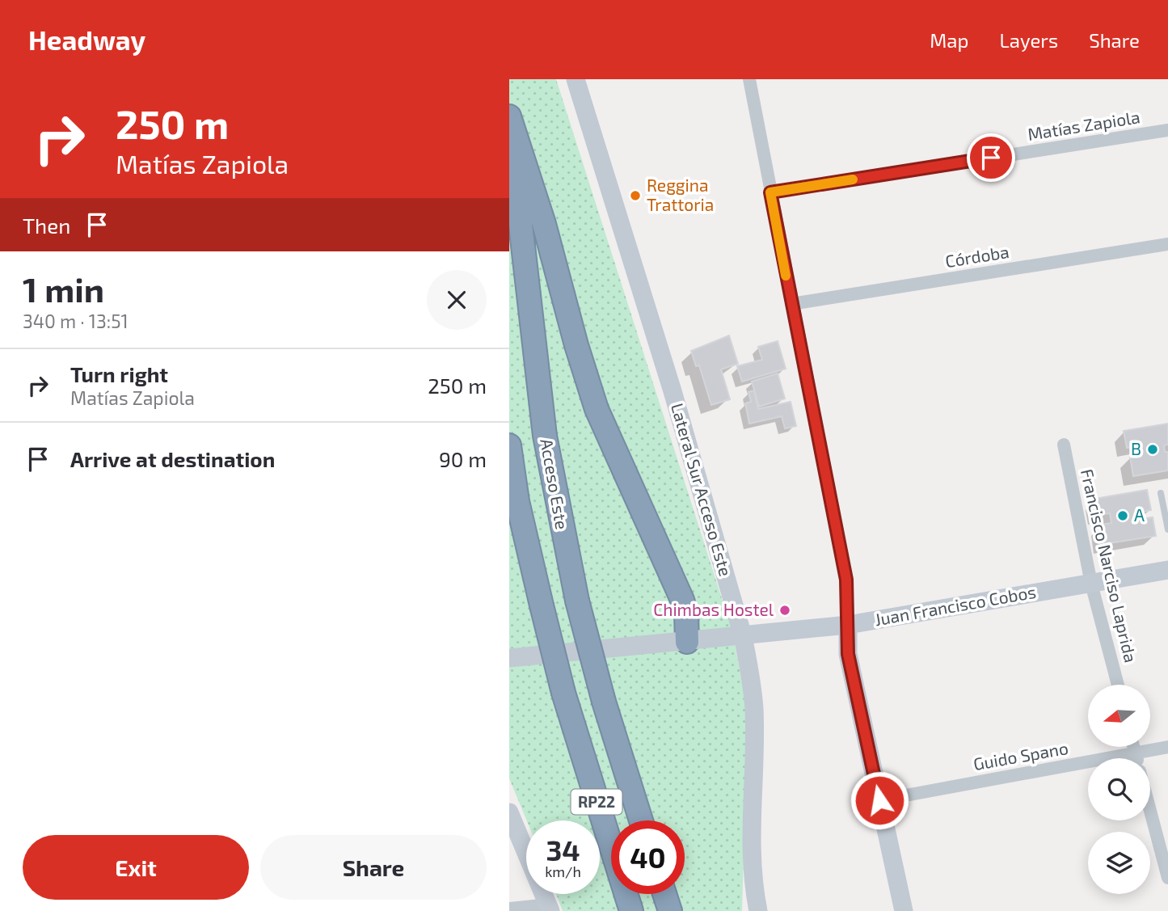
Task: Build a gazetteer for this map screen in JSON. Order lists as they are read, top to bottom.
{
  "streets": {
    "highway": ["Acceso Este", "RP22"],
    "street": [
      "Matías Zapiola",
      "Córdoba",
      "Lateral Sur Acceso Este",
      "Francisco Narciso Laprida",
      "Juan Francisco Cobos",
      "Guido Spano"
    ]
  },
  "crossings": [
    ["Lateral Sur Acceso Este", "Juan Francisco Cobos"],
    ["Francisco Narciso Laprida", "Juan Francisco Cobos"]
  ],
  "places": [
    "Reggina Trattoria",
    "B",
    "A",
    "Chimbas Hostel"
  ],
  "north": "left",
  "page": {
    "header": "Headway",
    "nav": ["Map", "Layers", "Share"],
    "turn": ["250 m", "Matías Zapiola"],
    "then": "Then",
    "heading": ["1 min", "340 m · 13:51"],
    "list": [
      {
        "name": "Turn right",
        "note": "Matías Zapiola",
        "value": "250 m"
      },
      {
        "name": "Arrive at destination",
        "value": "90 m"
      }
    ],
    "speed": "34 km/h",
    "limit": "40",
    "buttons": ["Exit", "Share"]
  }
}
